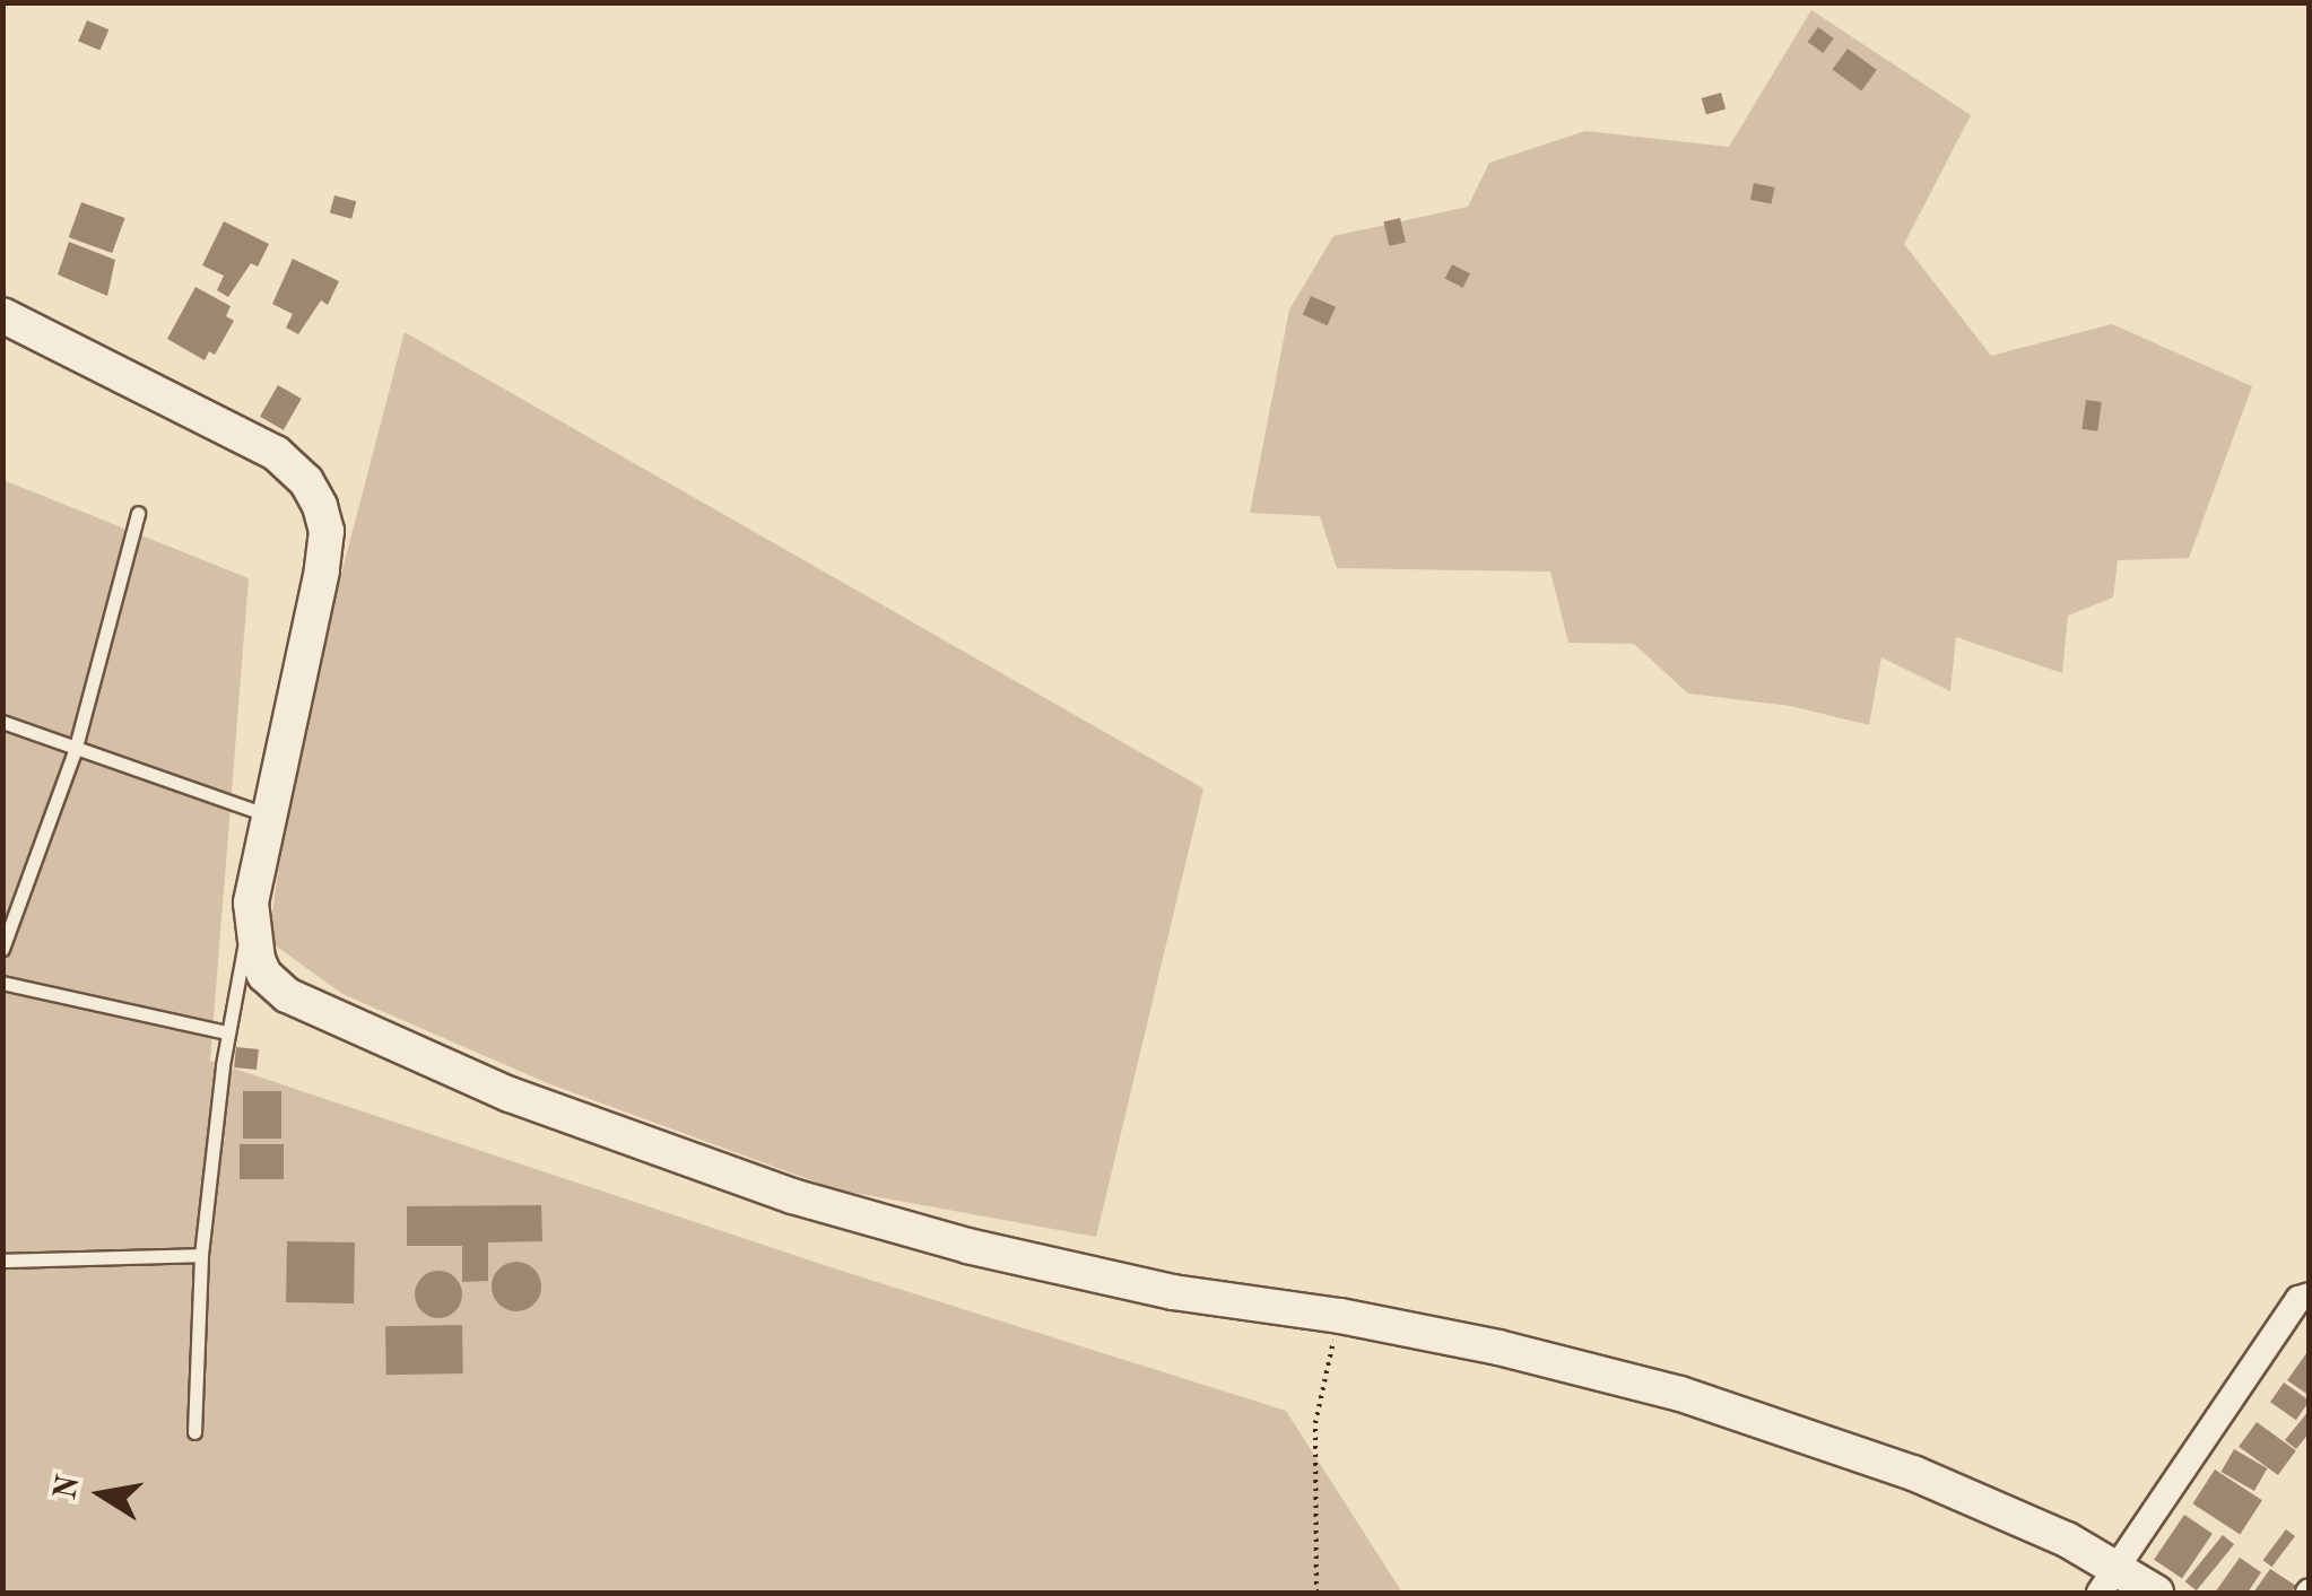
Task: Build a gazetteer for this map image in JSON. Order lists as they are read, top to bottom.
{
  "north": "left"
}
